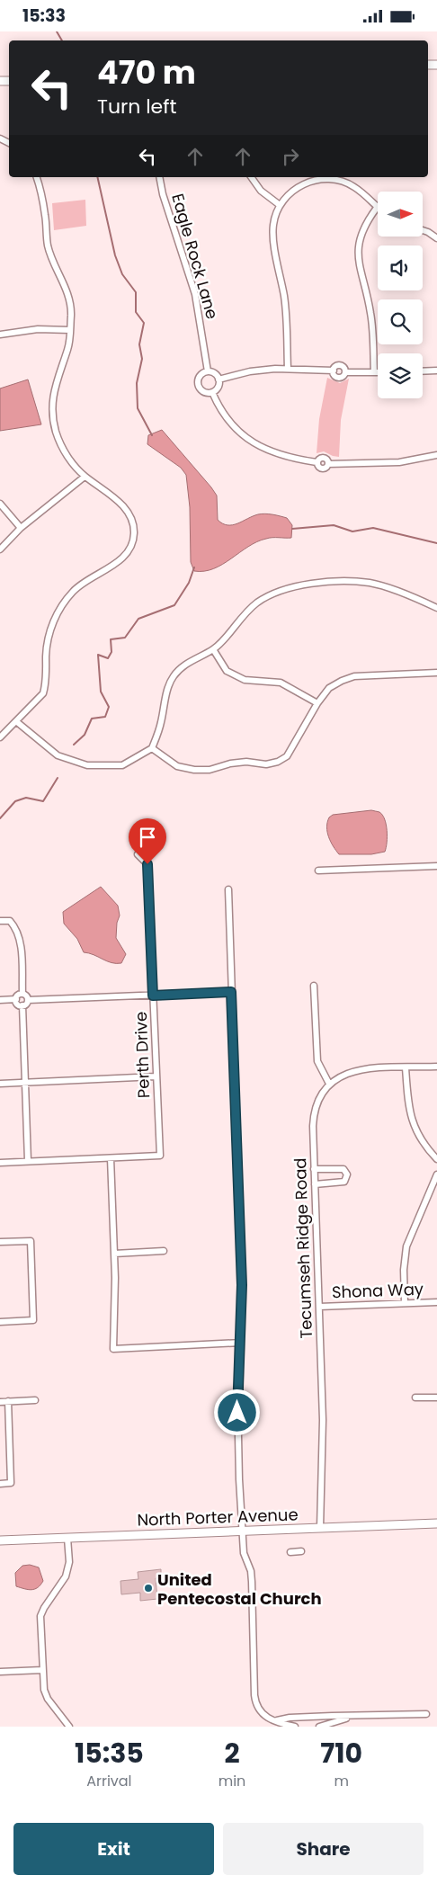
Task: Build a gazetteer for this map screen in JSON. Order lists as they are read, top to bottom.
{
  "streets": {
    "main road": ["North Porter Avenue"],
    "street": [
      "Eagle Rock Lane",
      "Perth Drive",
      "Tecumseh Ridge Road",
      "Shona Way"
    ]
  },
  "crossings": [
    ["Tecumseh Ridge Road", "Shona Way"],
    ["Tecumseh Ridge Road", "North Porter Avenue"]
  ],
  "places": ["United Pentecostal Church"],
  "north": "right",
  "page": {
    "status": "15:33",
    "turn": ["470 m", "Turn left"],
    "eta": [
      "15:35",
      "Arrival",
      "2",
      "min",
      "710",
      "m"
    ],
    "buttons": ["Exit", "Share"]
  }
}
